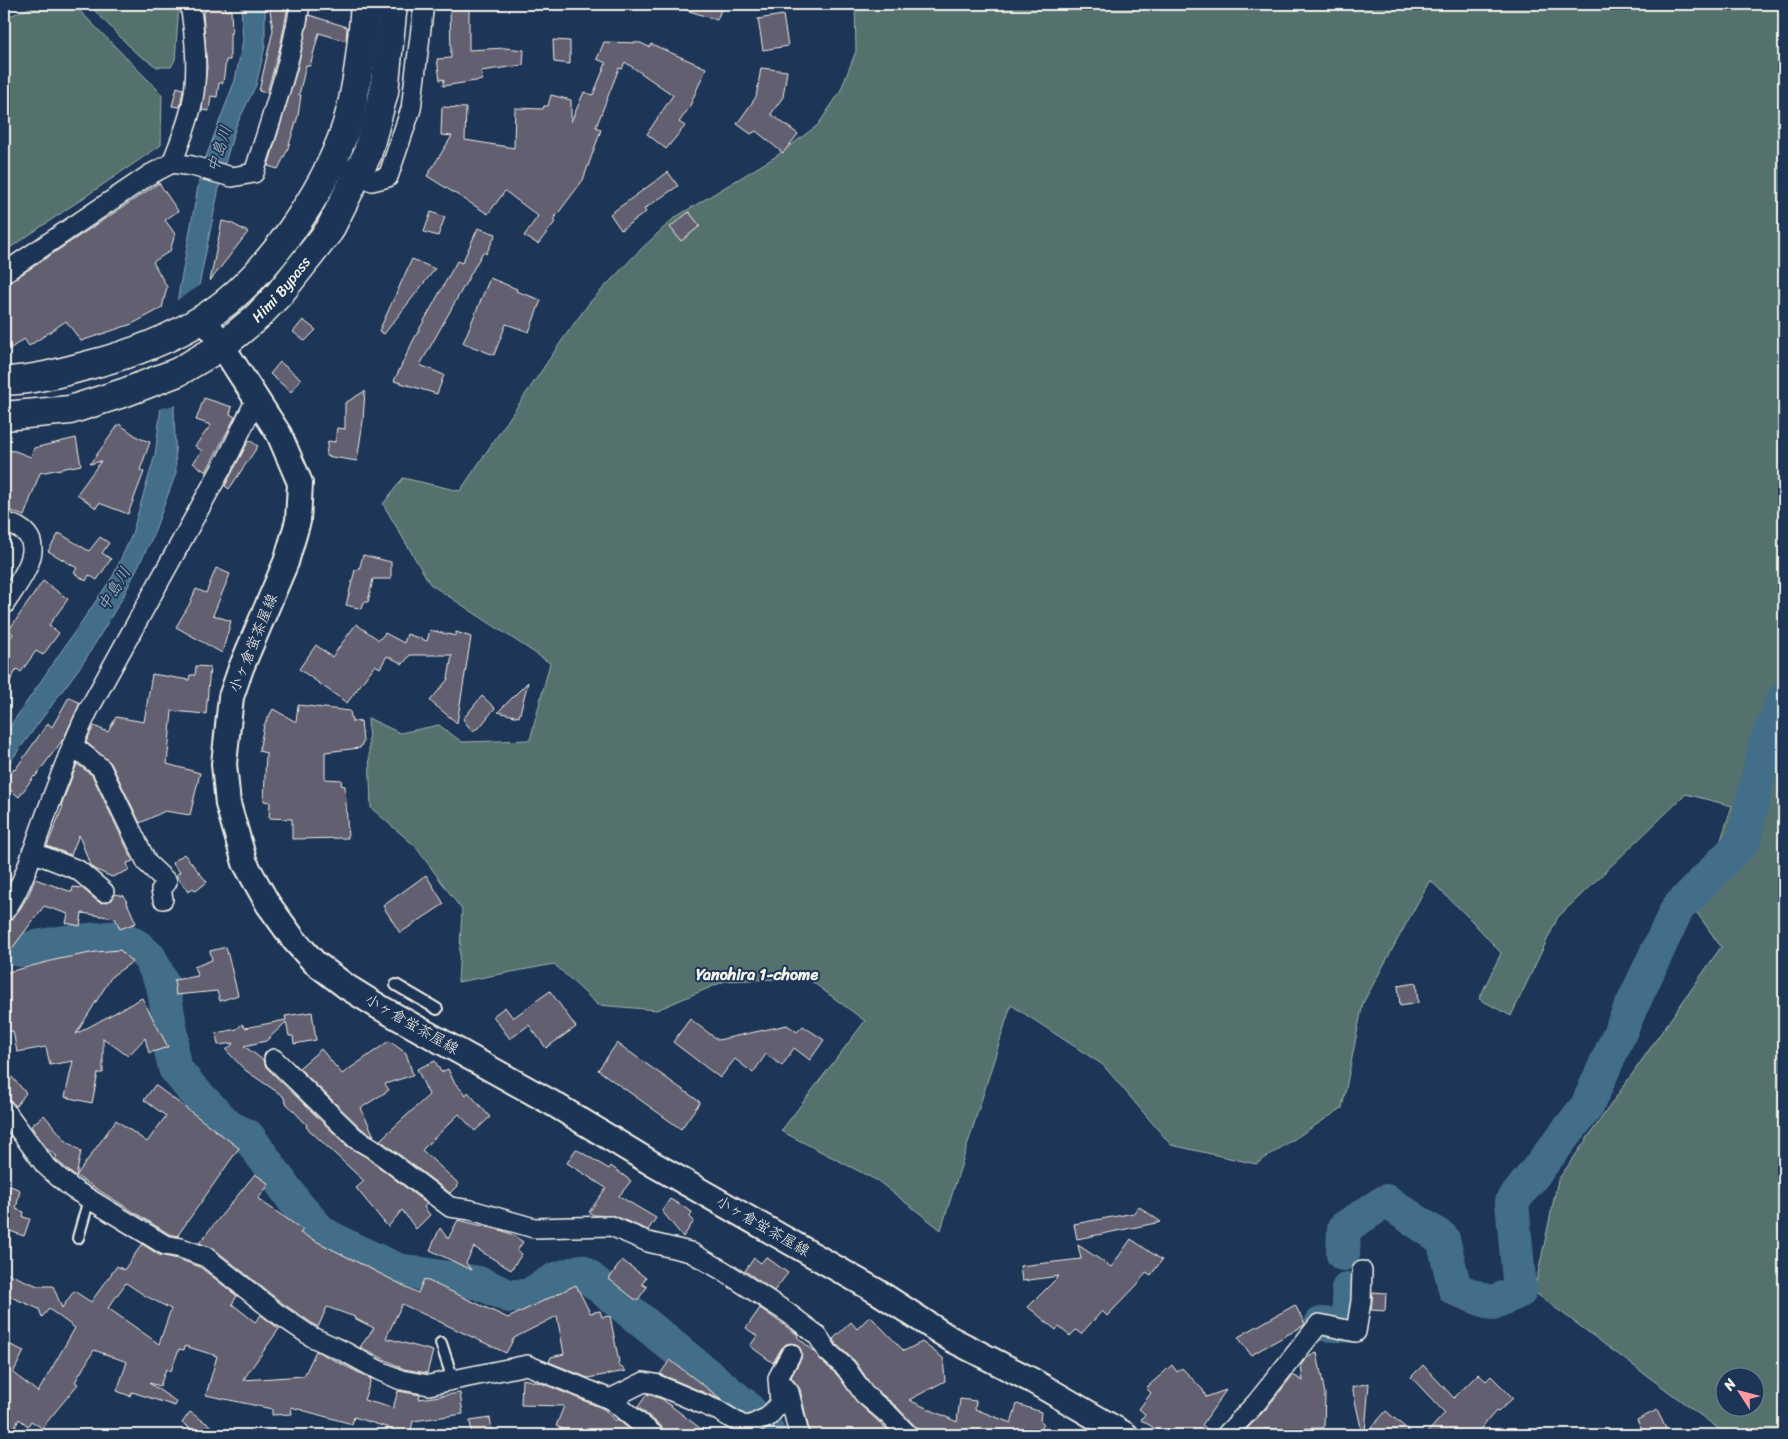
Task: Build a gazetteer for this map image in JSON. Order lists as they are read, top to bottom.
{
  "streets": {
    "highway": ["Himi Bypass"],
    "street": ["小ヶ倉蛍茶屋線"]
  },
  "crossings": [
    ["Himi Bypass", "小ヶ倉蛍茶屋線"]
  ],
  "districts": ["Yanohira 1-chome"],
  "water": ["中島川"],
  "north": "top left"
}
